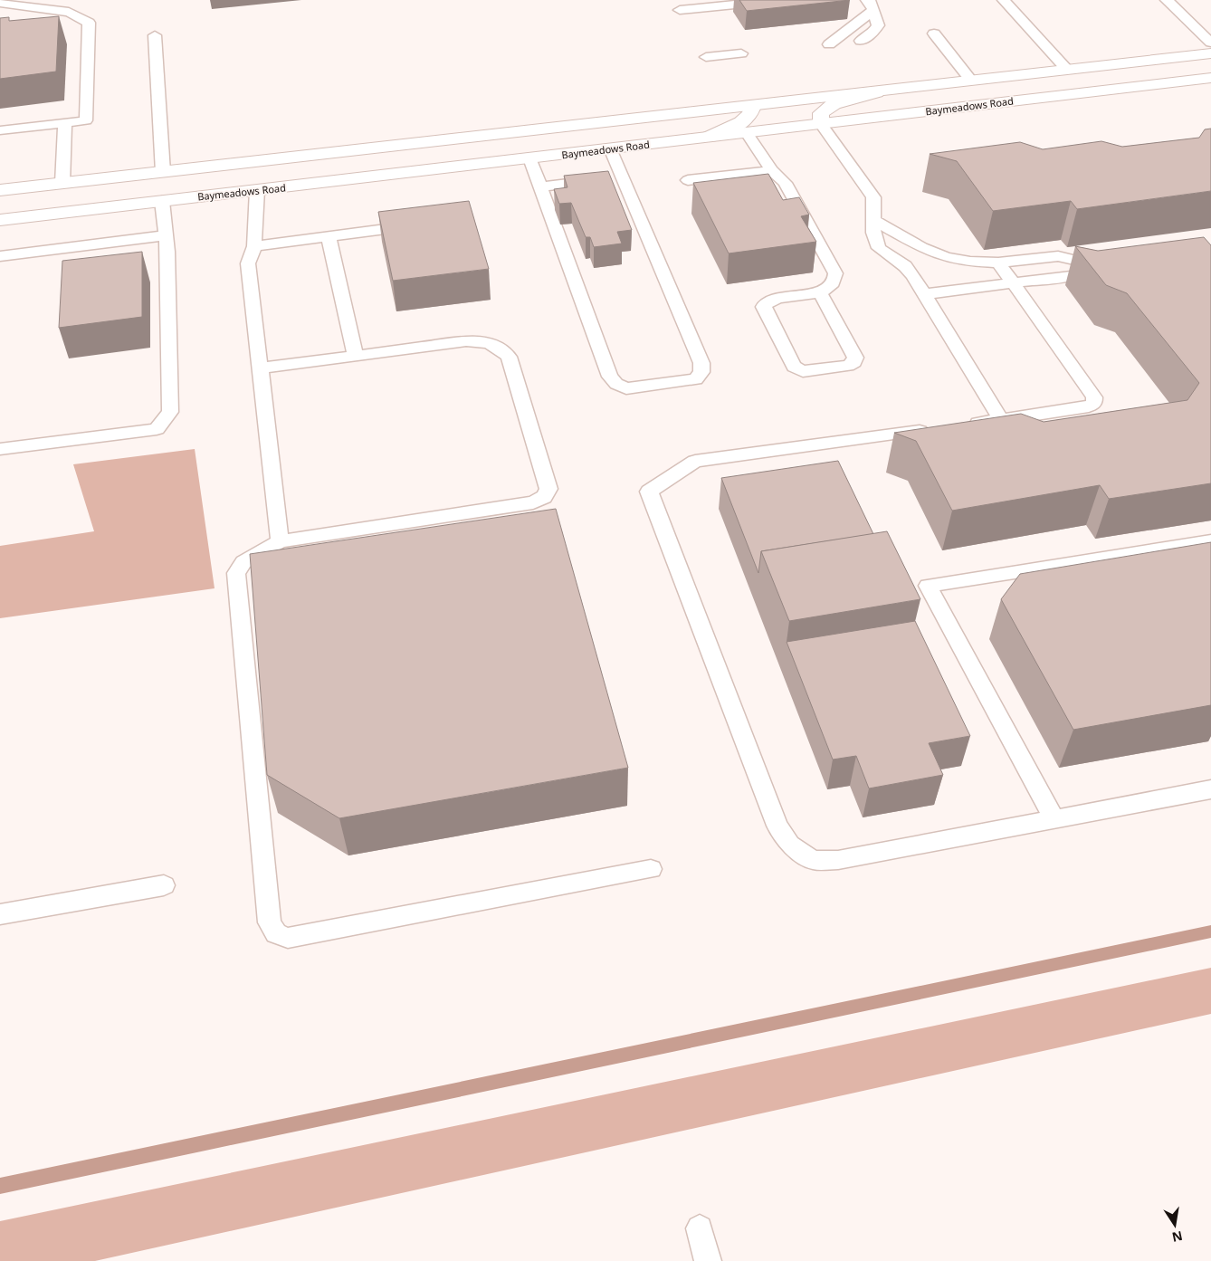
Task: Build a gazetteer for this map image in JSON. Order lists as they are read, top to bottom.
{
  "streets": {
    "main road": ["Baymeadows Road"]
  },
  "north": "bottom"
}
